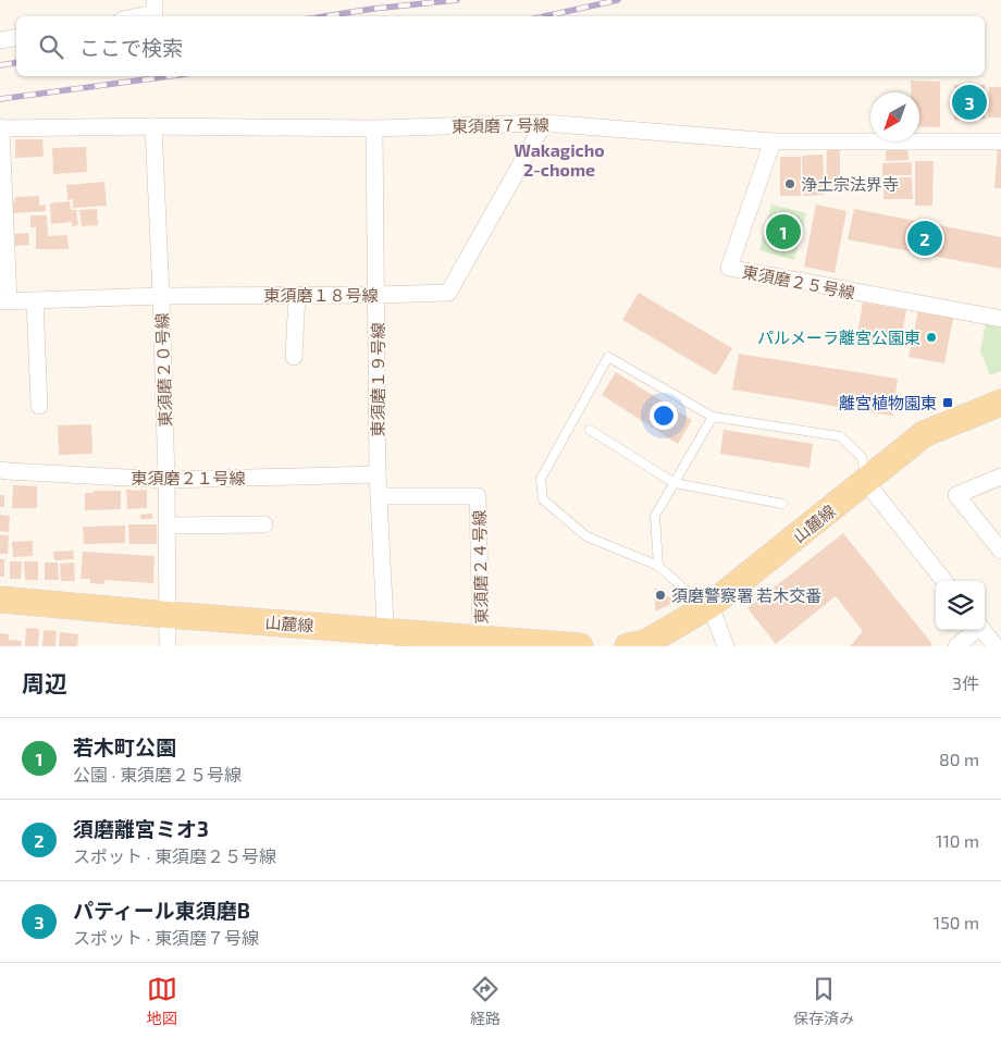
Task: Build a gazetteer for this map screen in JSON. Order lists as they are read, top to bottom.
{
  "streets": {
    "main road": ["山麓線"],
    "street": [
      "東須磨７号線",
      "東須磨２５号線",
      "東須磨１８号線",
      "東須磨２０号線",
      "東須磨１９号線",
      "東須磨２１号線",
      "東須磨２４号線"
    ]
  },
  "crossings": [
    ["東須磨７号線", "東須磨２５号線"],
    ["東須磨７号線", "東須磨１８号線"],
    ["東須磨７号線", "東須磨２０号線"],
    ["東須磨７号線", "東須磨１９号線"],
    ["東須磨１８号線", "東須磨２０号線"],
    ["東須磨１８号線", "東須磨１９号線"],
    ["東須磨２０号線", "東須磨２１号線"],
    ["東須磨２０号線", "山麓線"],
    ["東須磨１９号線", "東須磨２１号線"],
    ["東須磨１９号線", "山麓線"],
    ["東須磨１９号線", "東須磨２４号線"],
    ["山麓線", "東須磨２４号線"]
  ],
  "districts": ["Wakagicho 2-chome"],
  "places": {
    "other": ["浄土宗法界寺", "パルメーラ離宮公園東", "須磨警察署 若木交番"],
    "transit": ["離宮植物園東"]
  },
  "north": "bottom left",
  "page": {
    "search": "ここで検索",
    "pins": ["3", "1", "2"],
    "heading": ["周辺", "3件"],
    "list": [
      {
        "mark": "1",
        "name": "若木町公園",
        "note": "公園 · 東須磨２５号線",
        "value": "80 m"
      },
      {
        "mark": "2",
        "name": "須磨離宮ミオ3",
        "note": "スポット · 東須磨２５号線",
        "value": "110 m"
      },
      {
        "mark": "3",
        "name": "パティール東須磨B",
        "note": "スポット · 東須磨７号線",
        "value": "150 m"
      }
    ],
    "nav": ["地図", "経路", "保存済み"]
  }
}
